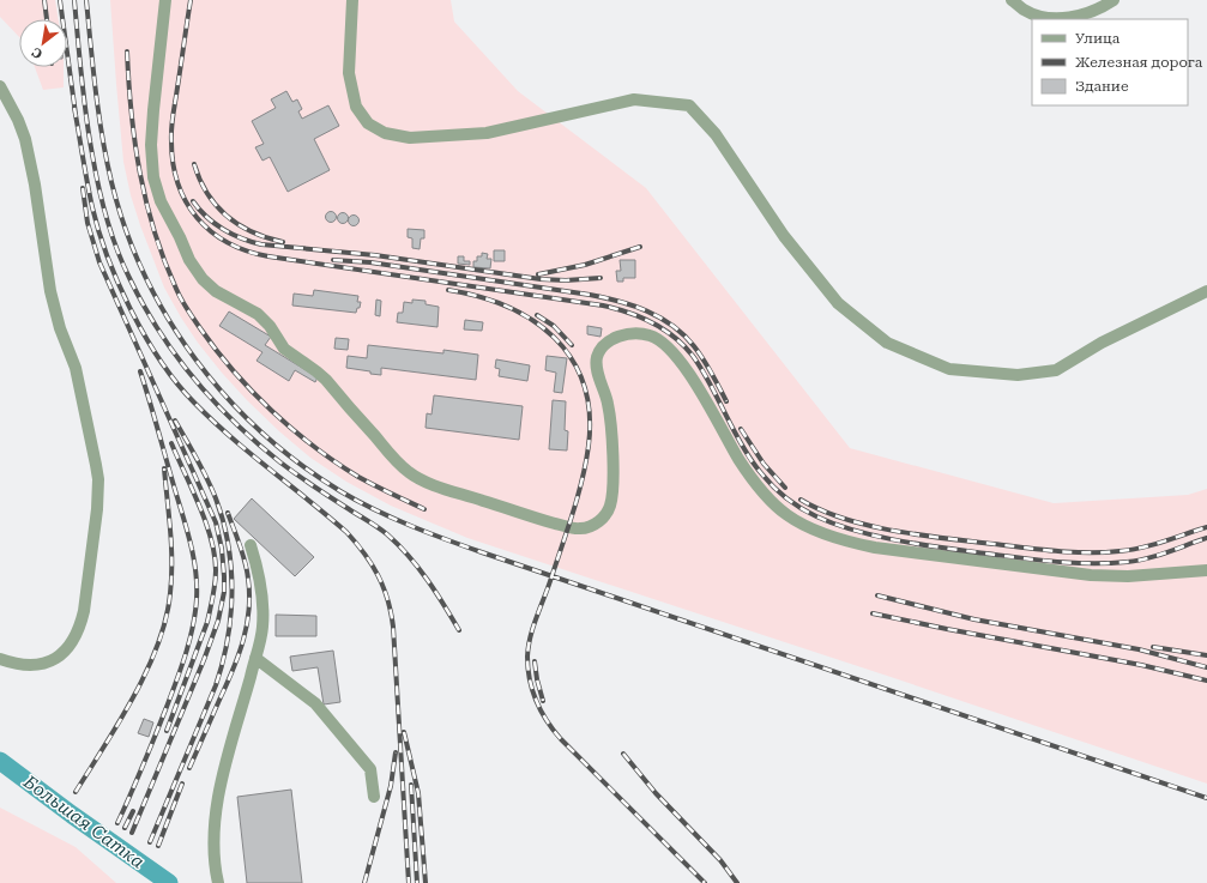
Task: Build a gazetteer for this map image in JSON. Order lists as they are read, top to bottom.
{
  "water": ["Большая Сатка"],
  "legend": ["Улица", "Железная дорога", "Здание"],
  "north": "bottom left"
}
